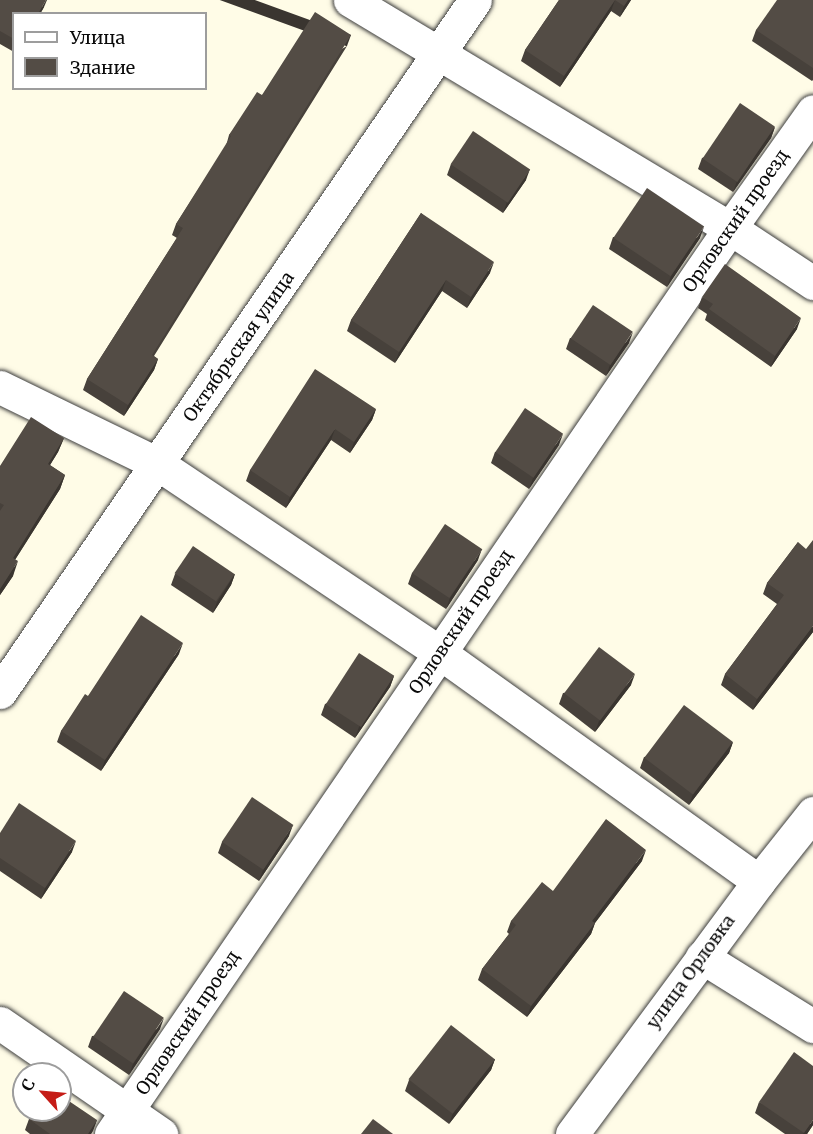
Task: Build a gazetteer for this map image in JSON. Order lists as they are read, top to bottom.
{
  "streets": {
    "street": ["Орловский проезд", "Октябрьская улица", "улица Орловка"]
  },
  "legend": ["Улица", "Здание"],
  "north": "top left"
}
